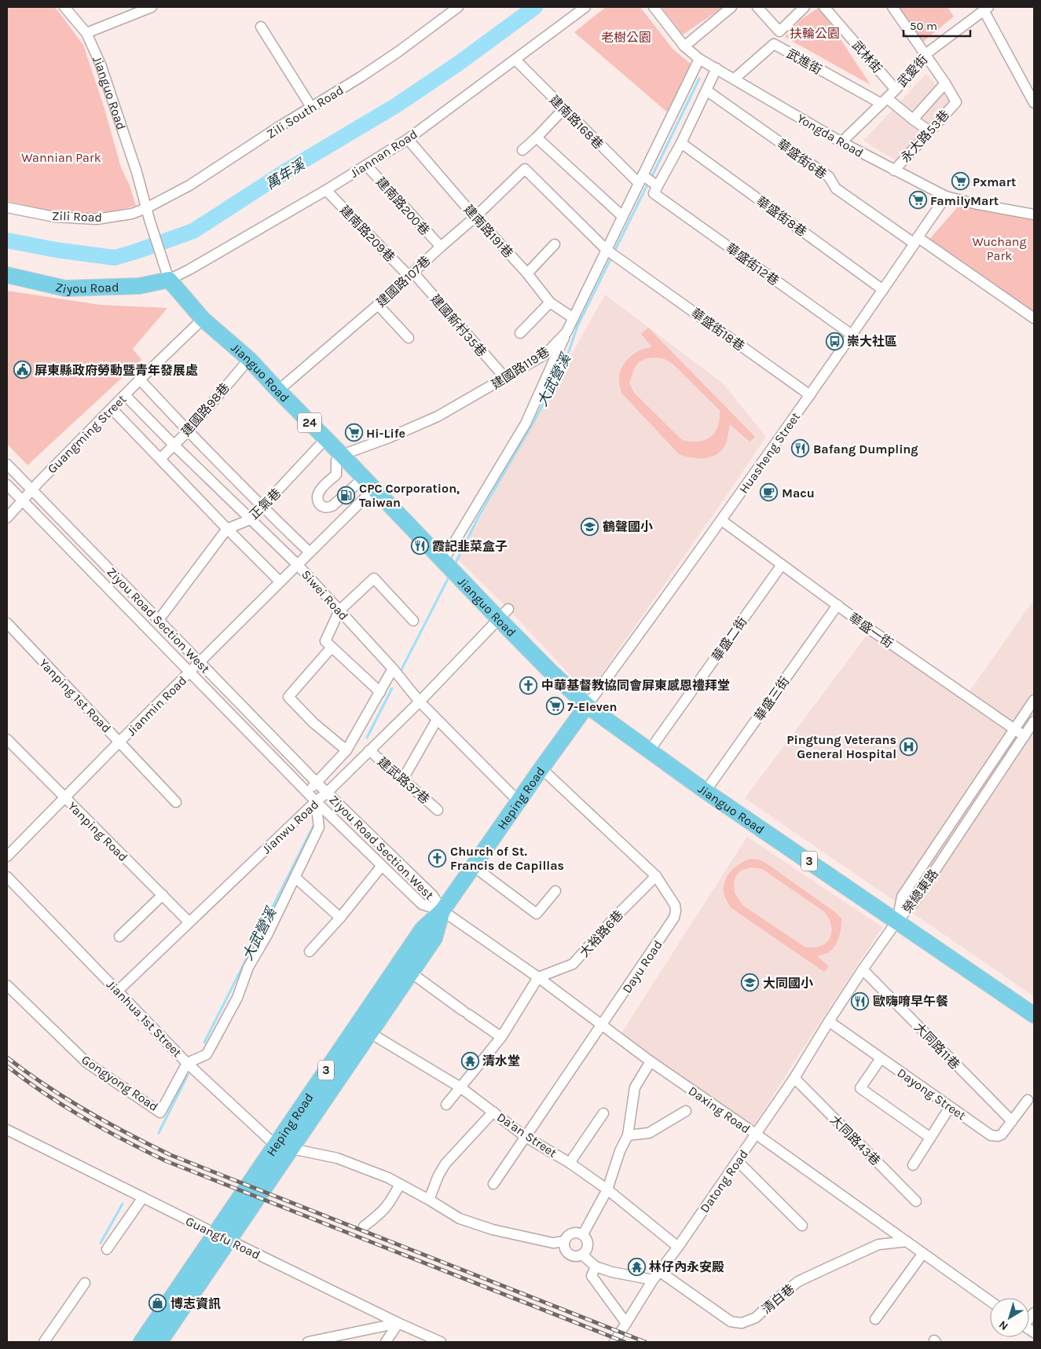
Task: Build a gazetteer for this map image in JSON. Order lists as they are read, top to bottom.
{
  "streets": {
    "main road": [
      "Jianguo Road",
      "Ziyou Road",
      "24",
      "Heping Road",
      "3"
    ],
    "street": [
      "武林街",
      "武進街",
      "武愛街",
      "Zili South Road",
      "建南路168巷",
      "Yongda Road",
      "永大路53巷",
      "Jiannan Road",
      "華盛街6巷",
      "建南路200巷",
      "Zili Road",
      "華盛街8巷",
      "建南路191巷",
      "建南路209巷",
      "華盛街12巷",
      "建國路107巷",
      "建國新村35巷",
      "華盛街18巷",
      "建國路119巷",
      "建國路98巷",
      "Guangming Street",
      "Huasheng Street",
      "正氣巷",
      "Siwei Road",
      "Ziyou Road Section West",
      "華盛一街",
      "華盛二街",
      "Yanping 1st Road",
      "華盛三街",
      "Jianmin Road",
      "建武路37巷",
      "Jianwu Road",
      "Yanping Road",
      "榮總東路",
      "大裕路6巷",
      "Dayu Road",
      "Jianhua 1st Street",
      "大同路11巷",
      "Gongyong Road",
      "Dayong Street",
      "Daxing Road",
      "Da'an Street",
      "大同路43巷",
      "Datong Road",
      "Guangfu Road",
      "清白巷"
    ]
  },
  "crossings": [
    ["武林街", "武愛街"],
    ["武進街", "武愛街"],
    ["武進街", "Yongda Road"],
    ["武進街", "永大路53巷"],
    ["武愛街", "Yongda Road"],
    ["Jianguo Road", "Zili South Road"],
    ["Jianguo Road", "Jiannan Road"],
    ["Jianguo Road", "Zili Road"],
    ["Jianguo Road", "建國路107巷"],
    ["Jianguo Road", "Ziyou Road"],
    ["Jianguo Road", "建國路119巷"],
    ["Jianguo Road", "建國路98巷"],
    ["Jianguo Road", "Guangming Street"],
    ["Jianguo Road", "Huasheng Street"],
    ["Jianguo Road", "正氣巷"],
    ["Jianguo Road", "華盛二街"],
    ["Jianguo Road", "華盛三街"],
    ["Jianguo Road", "Jianmin Road"],
    ["Jianguo Road", "Heping Road"],
    ["Jianguo Road", "Jianwu Road"],
    ["Jianguo Road", "榮總東路"],
    ["Jianguo Road", "Datong Road"],
    ["Zili South Road", "Zili Road"],
    ["建南路168巷", "Jiannan Road"],
    ["建南路168巷", "華盛街12巷"],
    ["建南路168巷", "建國路119巷"],
    ["Yongda Road", "永大路53巷"],
    ["Yongda Road", "建國路119巷"],
    ["Yongda Road", "Huasheng Street"],
    ["Jiannan Road", "建南路200巷"],
    ["Jiannan Road", "建南路191巷"],
    ["Jiannan Road", "建南路209巷"],
    ["Jiannan Road", "Ziyou Road"],
    ["華盛街6巷", "Huasheng Street"],
    ["建南路200巷", "建國路107巷"],
    ["華盛街8巷", "Huasheng Street"],
    ["建南路191巷", "建國路107巷"],
    ["建南路191巷", "建國路119巷"],
    ["建南路209巷", "建國路107巷"],
    ["建南路209巷", "建國新村35巷"],
    ["華盛街12巷", "建國路119巷"],
    ["華盛街12巷", "Huasheng Street"],
    ["建國路107巷", "建國新村35巷"],
    ["建國路107巷", "華盛街18巷"],
    ["建國新村35巷", "建國路119巷"],
    ["華盛街18巷", "建國路119巷"],
    ["華盛街18巷", "Huasheng Street"],
    ["建國路98巷", "Siwei Road"],
    ["Guangming Street", "Siwei Road"],
    ["Guangming Street", "Ziyou Road Section West"],
    ["Huasheng Street", "華盛一街"],
    ["Huasheng Street", "Heping Road"],
    ["正氣巷", "Siwei Road"],
    ["Siwei Road", "Jianmin Road"],
    ["Siwei Road", "Heping Road"],
    ["Siwei Road", "Jianwu Road"],
    ["Ziyou Road Section West", "Jianmin Road"],
    ["Ziyou Road Section West", "Heping Road"],
    ["Ziyou Road Section West", "Jianwu Road"],
    ["Ziyou Road Section West", "Daxing Road"],
    ["華盛一街", "華盛二街"],
    ["華盛一街", "華盛三街"],
    ["華盛一街", "榮總東路"],
    ["Yanping 1st Road", "Jianmin Road"],
    ["Jianmin Road", "Yanping Road"],
    ["建武路37巷", "Jianwu Road"],
    ["Heping Road", "Dayu Road"],
    ["Heping Road", "Jianhua 1st Street"],
    ["Heping Road", "Daxing Road"],
    ["Heping Road", "Da'an Street"],
    ["Heping Road", "Guangfu Road"],
    ["Jianwu Road", "Yanping Road"],
    ["Jianwu Road", "Jianhua 1st Street"],
    ["榮總東路", "Datong Road"],
    ["大裕路6巷", "Dayu Road"],
    ["大裕路6巷", "Daxing Road"],
    ["Dayu Road", "Daxing Road"],
    ["Dayu Road", "Da'an Street"],
    ["Jianhua 1st Street", "Gongyong Road"],
    ["大同路11巷", "Dayong Street"],
    ["大同路11巷", "Datong Road"],
    ["Dayong Street", "Datong Road"],
    ["Daxing Road", "Datong Road"],
    ["Daxing Road", "清白巷"],
    ["Da'an Street", "Datong Road"],
    ["大同路43巷", "Datong Road"],
    ["Datong Road", "清白巷"]
  ],
  "water": ["萬年溪", "大武營溪"],
  "parks": [
    "扶輪公園",
    "老樹公園",
    "Wannian Park",
    "Wuchang Park"
  ],
  "places": {
    "supermarket": [
      "Pxmart",
      "FamilyMart",
      "Hi-Life",
      "7-Eleven"
    ],
    "bus stop": ["崇大社區"],
    "public building": ["屏東縣政府勞動暨青年發展處"],
    "restaurant": ["Bafang Dumpling", "霞記韭菜盒子", "歐嗨唷早午餐"],
    "cafe": ["Macu"],
    "fuel station": ["CPC Corporation, Taiwan"],
    "school or university": ["鶴聲國小", "大同國小"],
    "church": ["中華基督教協同會屏東感恩禮拜堂", "Church of St. Francis de Capillas"],
    "hospital": ["Pingtung Veterans General Hospital"],
    "temple": ["清水堂", "林仔內永安殿"],
    "shop": ["博志資訊"]
  },
  "scale_bar": "50 m",
  "north": "bottom left"
}
